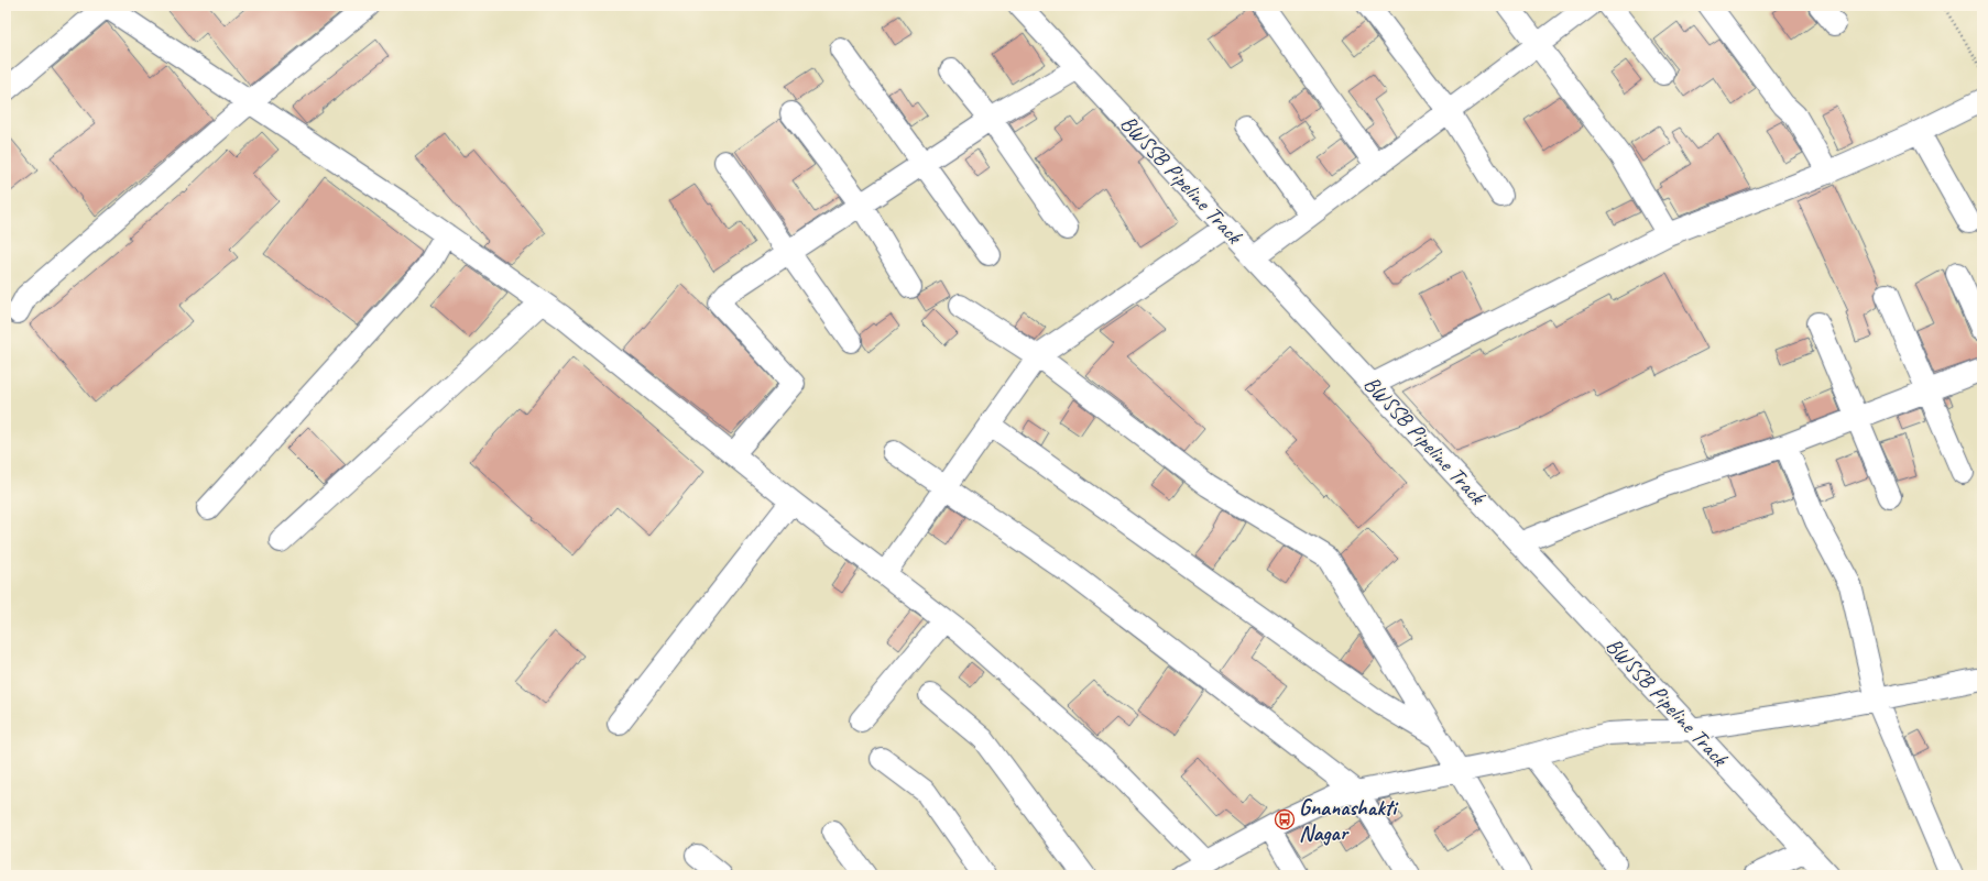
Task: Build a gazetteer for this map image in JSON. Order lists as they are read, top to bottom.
{
  "streets": {
    "street": ["BWSSB Pipeline Track"]
  },
  "places": {
    "bus stop": ["Gnanashakti Nagar"]
  }
}
